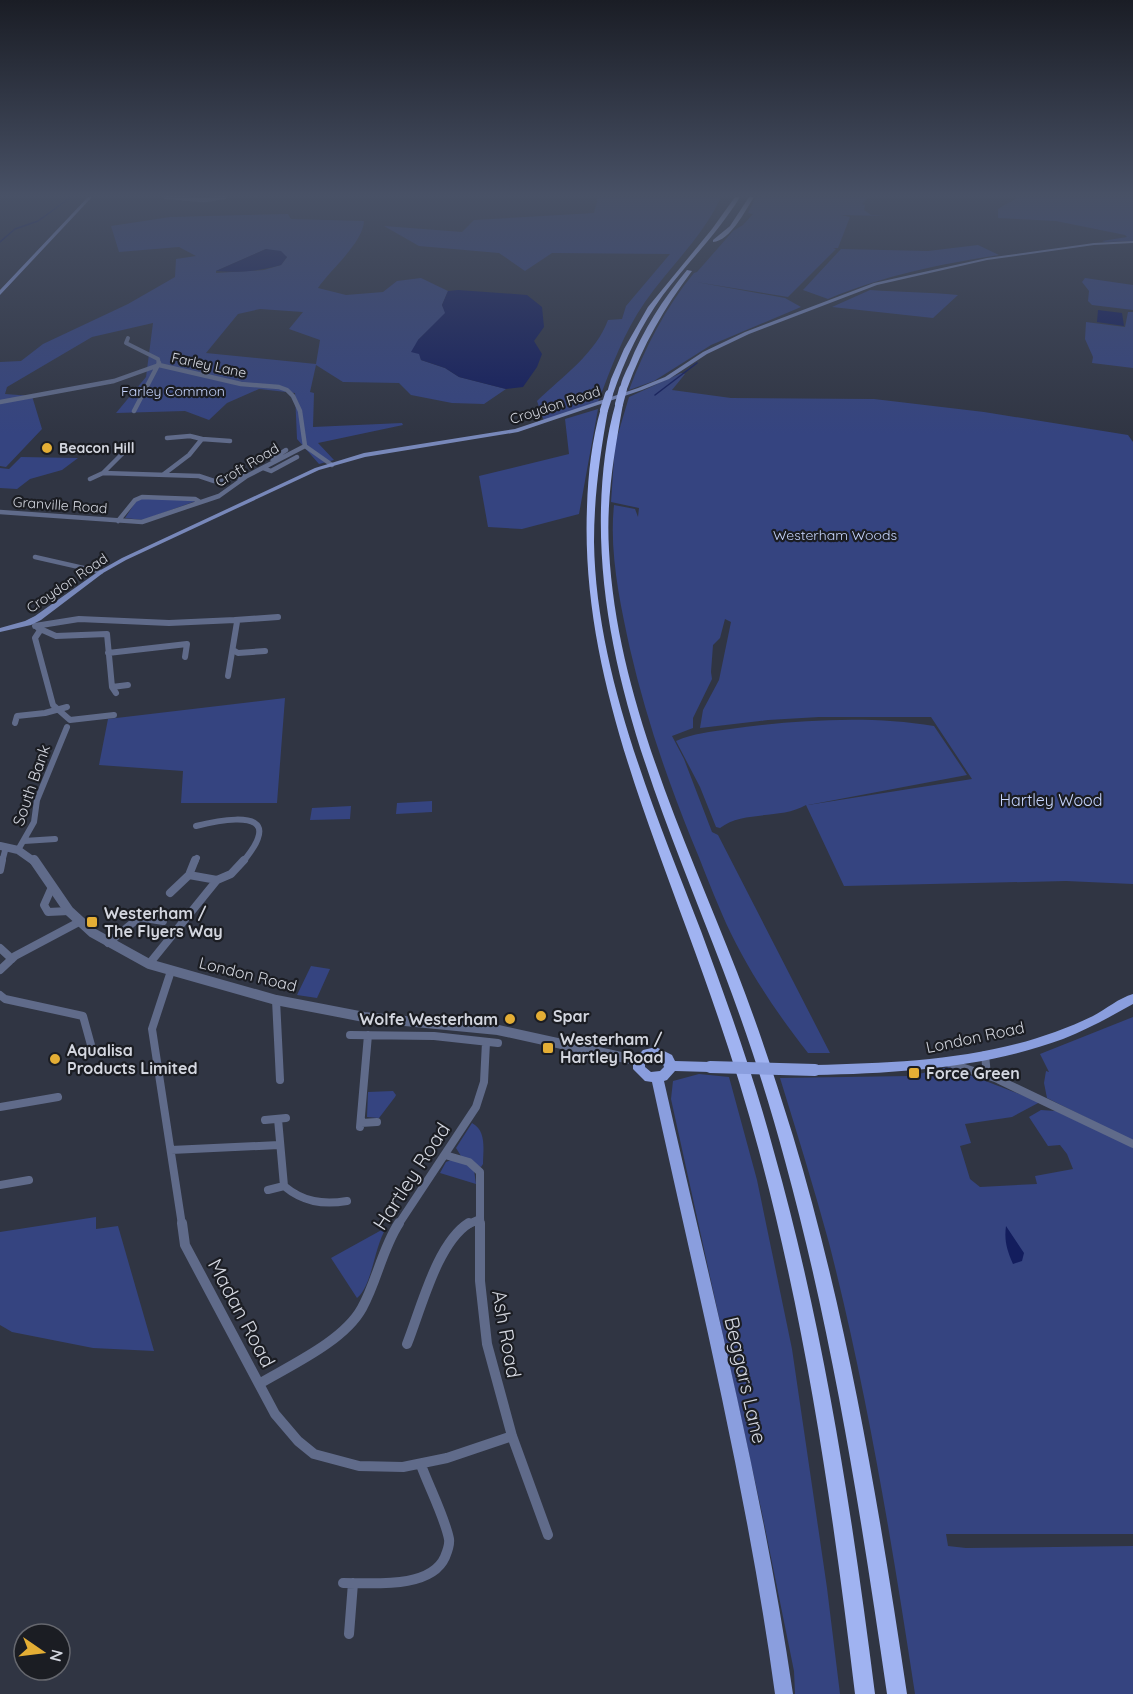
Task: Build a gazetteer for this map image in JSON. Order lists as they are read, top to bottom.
{
  "streets": {
    "main road": ["Croydon Road", "London Road", "Beggars Lane"],
    "street": [
      "Farley Lane",
      "Croft Road",
      "Granville Road",
      "South Bank",
      "Hartley Road",
      "Madan Road",
      "Ash Road"
    ]
  },
  "crossings": [
    ["Farley Lane", "Croft Road"],
    ["Croft Road", "Granville Road"],
    ["South Bank", "London Road"],
    ["London Road", "Madan Road"],
    ["London Road", "Beggars Lane"],
    ["Hartley Road", "Madan Road"],
    ["Hartley Road", "Ash Road"],
    ["Madan Road", "Ash Road"]
  ],
  "parks": ["Farley Common", "Westerham Woods", "Hartley Wood"],
  "places": {
    "other": [
      "Beacon Hill",
      "Spar",
      "Wolfe Westerham",
      "Aqualisa Products Limited"
    ],
    "transit": ["Westerham / The Flyers Way", "Westerham / Hartley Road", "Force Green"]
  },
  "north": "right"
}
